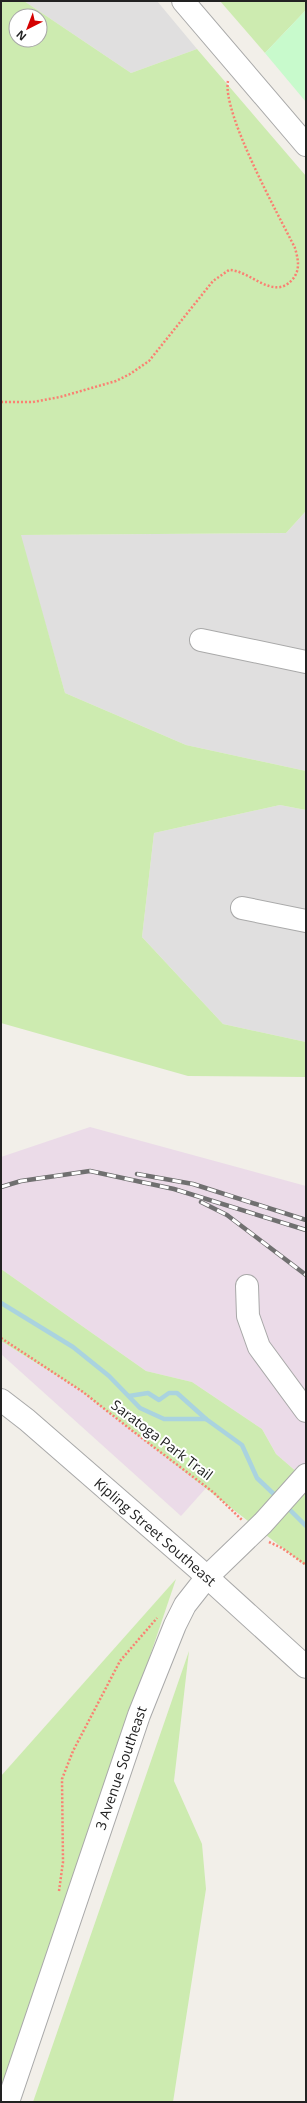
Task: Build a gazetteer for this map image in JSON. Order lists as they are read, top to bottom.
{
  "streets": {
    "street": ["Kipling Street Southeast", "3 Avenue Southeast"],
    "path": ["Saratoga Park Trail"]
  },
  "crossings": [
    ["Saratoga Park Trail", "3 Avenue Southeast"],
    ["Kipling Street Southeast", "3 Avenue Southeast"]
  ],
  "north": "bottom left"
}
